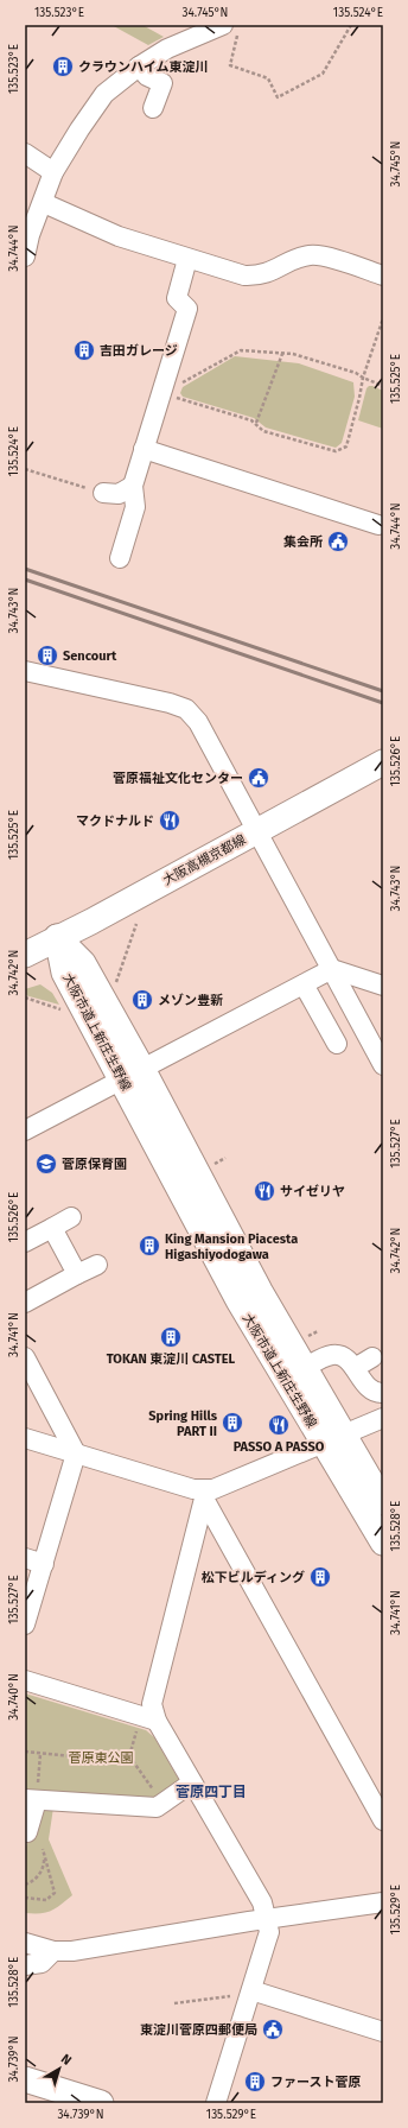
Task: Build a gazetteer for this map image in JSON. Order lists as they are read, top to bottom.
{
  "streets": {
    "main road": ["大阪高槻京都線", "大阪市道上新庄生野線"]
  },
  "crossings": [
    ["大阪高槻京都線", "大阪市道上新庄生野線"]
  ],
  "districts": ["菅原四丁目"],
  "parks": ["菅原東公園"],
  "places": {
    "building": [
      "クラウンハイム東淀川",
      "吉田ガレージ",
      "Sencourt",
      "メゾン豊新",
      "King Mansion Piacesta Higashiyodogawa",
      "TOKAN 東淀川 CASTEL",
      "Spring Hills PART II",
      "松下ビルディング",
      "ファースト菅原"
    ],
    "public building": ["集会所", "菅原福祉文化センター", "東淀川菅原四郵便局"],
    "restaurant": ["マクドナルド", "サイゼリヤ", "PASSO A PASSO"],
    "school or university": ["菅原保育園"]
  },
  "north": "top right",
  "coordinates": [
    "135.523°E",
    "34.745°N",
    "135.524°E",
    "34.744°N",
    "135.525°E",
    "34.743°N",
    "135.526°E",
    "34.742°N",
    "135.527°E",
    "34.741°N",
    "135.528°E",
    "34.740°N",
    "135.529°E",
    "34.739°N"
  ]
}
